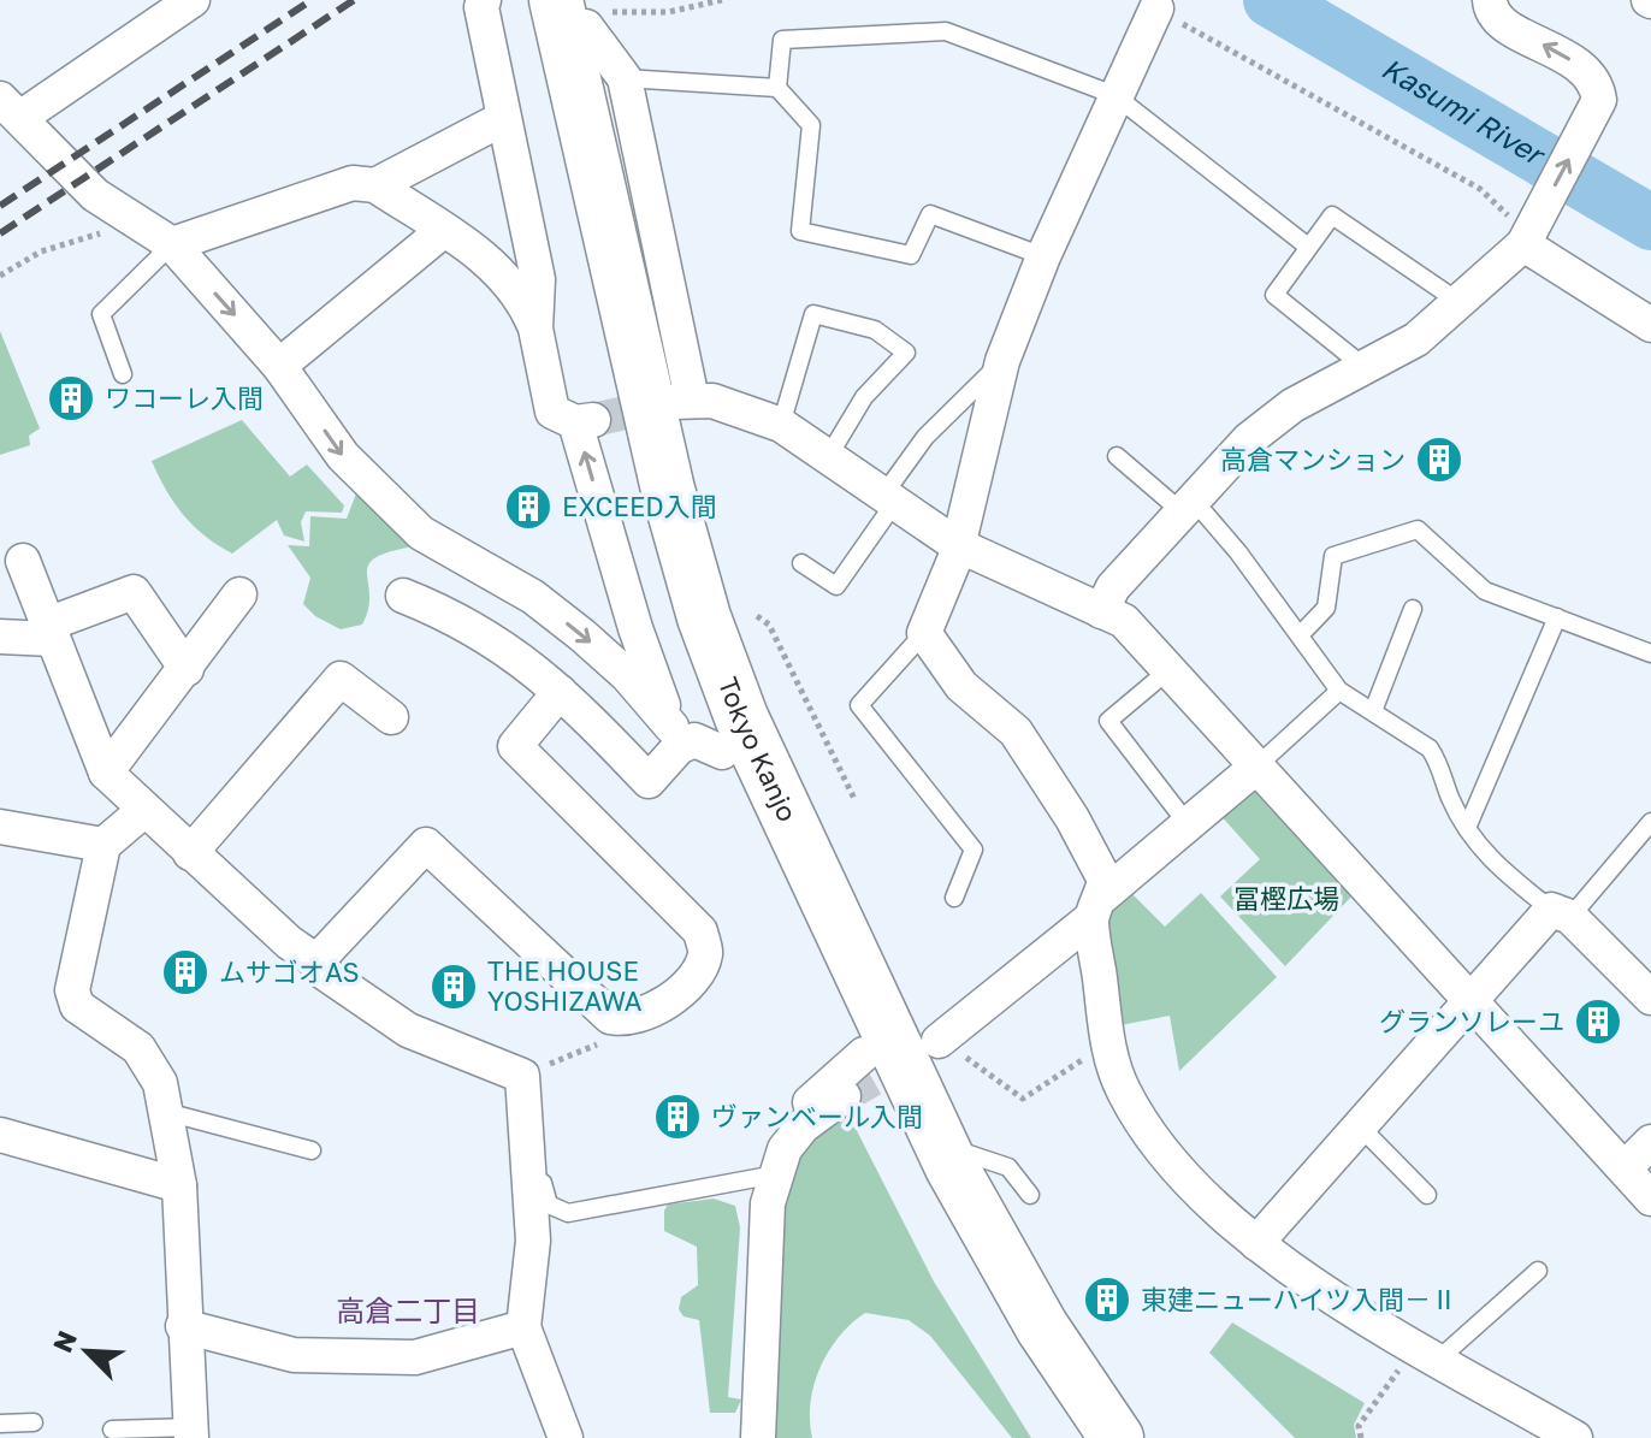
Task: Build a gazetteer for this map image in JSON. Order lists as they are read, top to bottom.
{
  "streets": {
    "highway": ["Tokyo Kanjo"]
  },
  "districts": ["高倉二丁目"],
  "water": ["Kasumi River"],
  "parks": ["冨樫広場"],
  "places": {
    "building": [
      "ワコーレ入間",
      "高倉マンション",
      "EXCEED入間",
      "ムサゴオAS",
      "THE HOUSE YOSHIZAWA",
      "グランソレーユ",
      "ヴァンベール入間",
      "東建ニューハイツ入間－Ⅱ"
    ]
  },
  "north": "top left"
}
